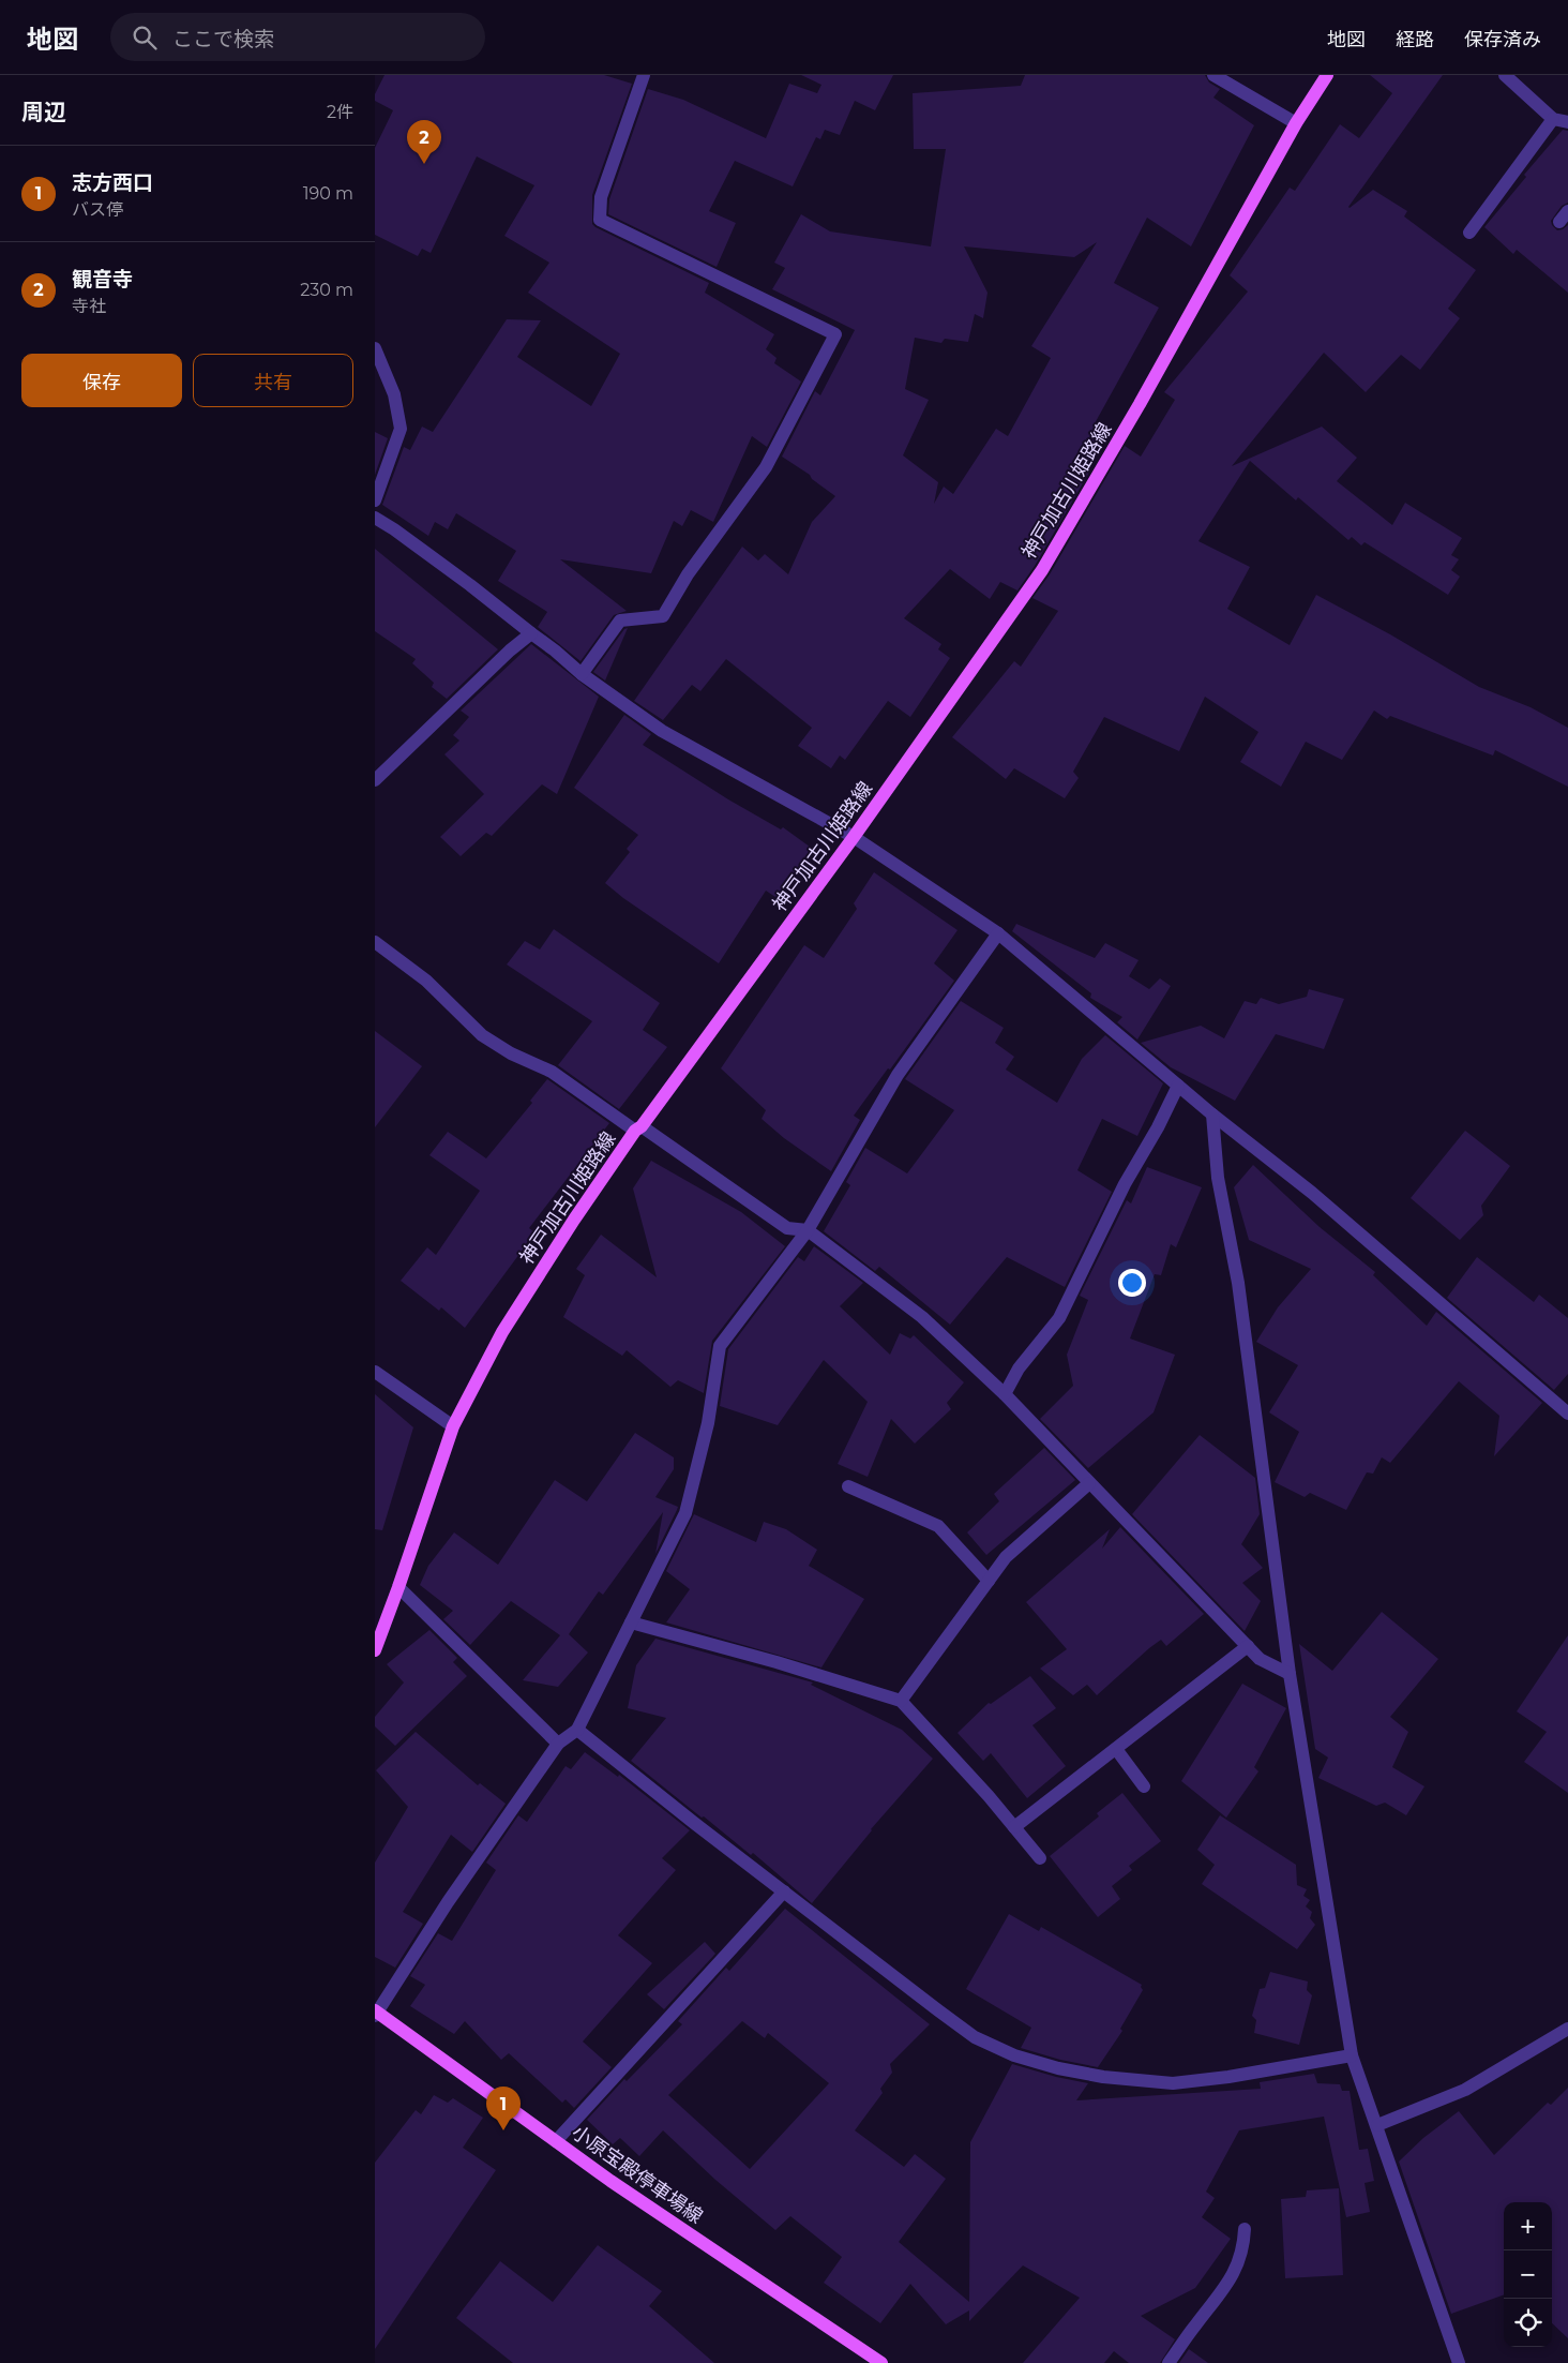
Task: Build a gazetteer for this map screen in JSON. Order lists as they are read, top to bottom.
{
  "streets": {
    "main road": ["神戸加古川姫路線", "小原宝殿停車場線"]
  },
  "page": {
    "header": "地図",
    "search": "ここで検索",
    "nav": ["地図", "経路", "保存済み"],
    "heading": ["周辺", "2件"],
    "pins": ["2", "1"],
    "list": [
      {
        "mark": "1",
        "name": "志方西口",
        "note": "バス停",
        "value": "190 m"
      },
      {
        "mark": "2",
        "name": "観音寺",
        "note": "寺社",
        "value": "230 m"
      }
    ],
    "buttons": ["保存", "共有"],
    "map_buttons": ["+", "−"]
  }
}
